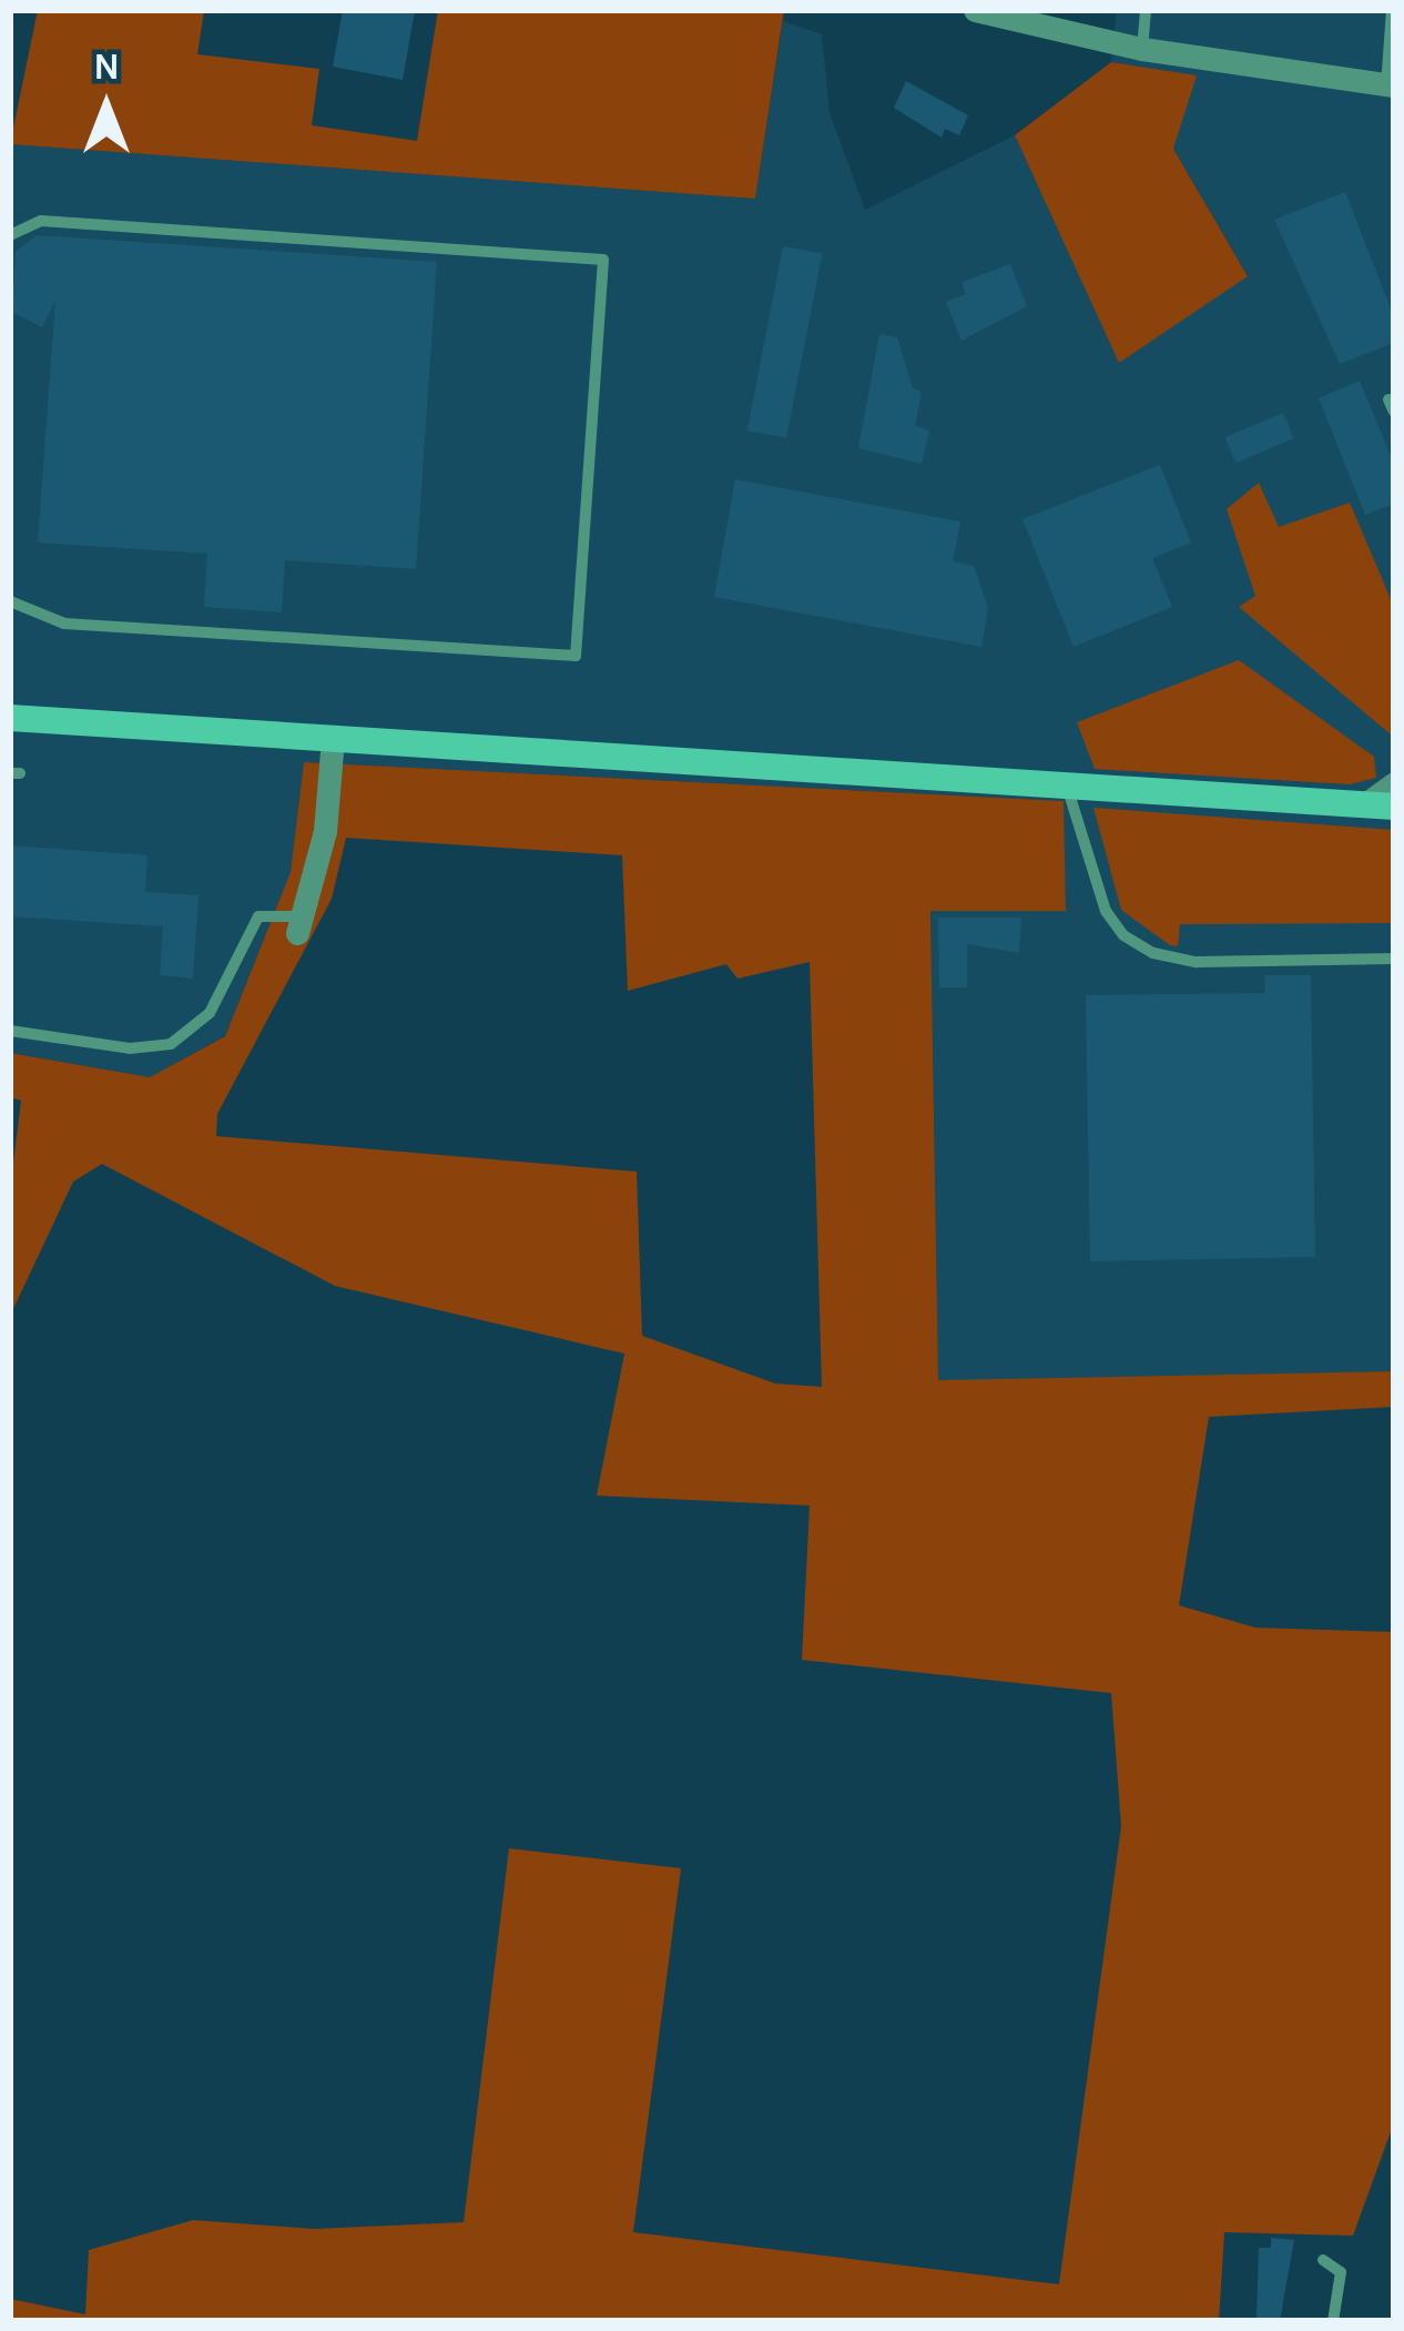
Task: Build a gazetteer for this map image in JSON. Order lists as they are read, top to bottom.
{
  "north": "top"
}
